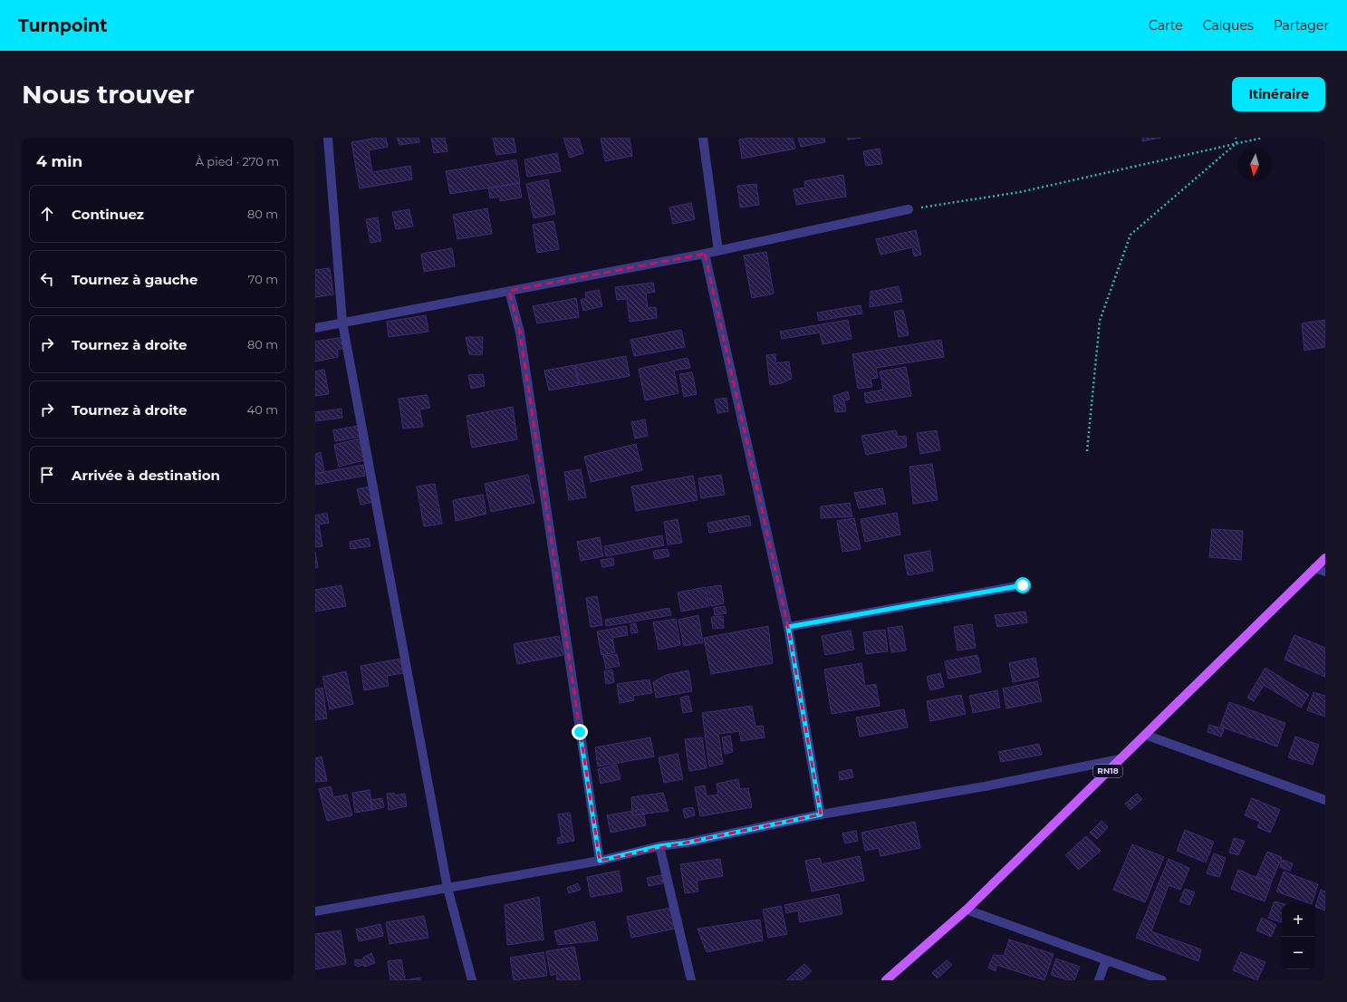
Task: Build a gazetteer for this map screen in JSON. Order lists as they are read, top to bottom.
{
  "streets": {
    "main road": ["RN18"]
  },
  "north": "bottom",
  "page": {
    "header": "Turnpoint",
    "nav": ["Carte", "Calques", "Partager"],
    "buttons": "Itinéraire",
    "title": "Nous trouver",
    "heading": ["4 min", "À pied · 270 m"],
    "list": [
      ["Continuez", "80 m"],
      ["Tournez à gauche", "70 m"],
      ["Tournez à droite", "80 m"],
      ["Tournez à droite", "40 m"],
      "Arrivée à destination"
    ],
    "map_buttons": ["+", "−"]
  }
}
